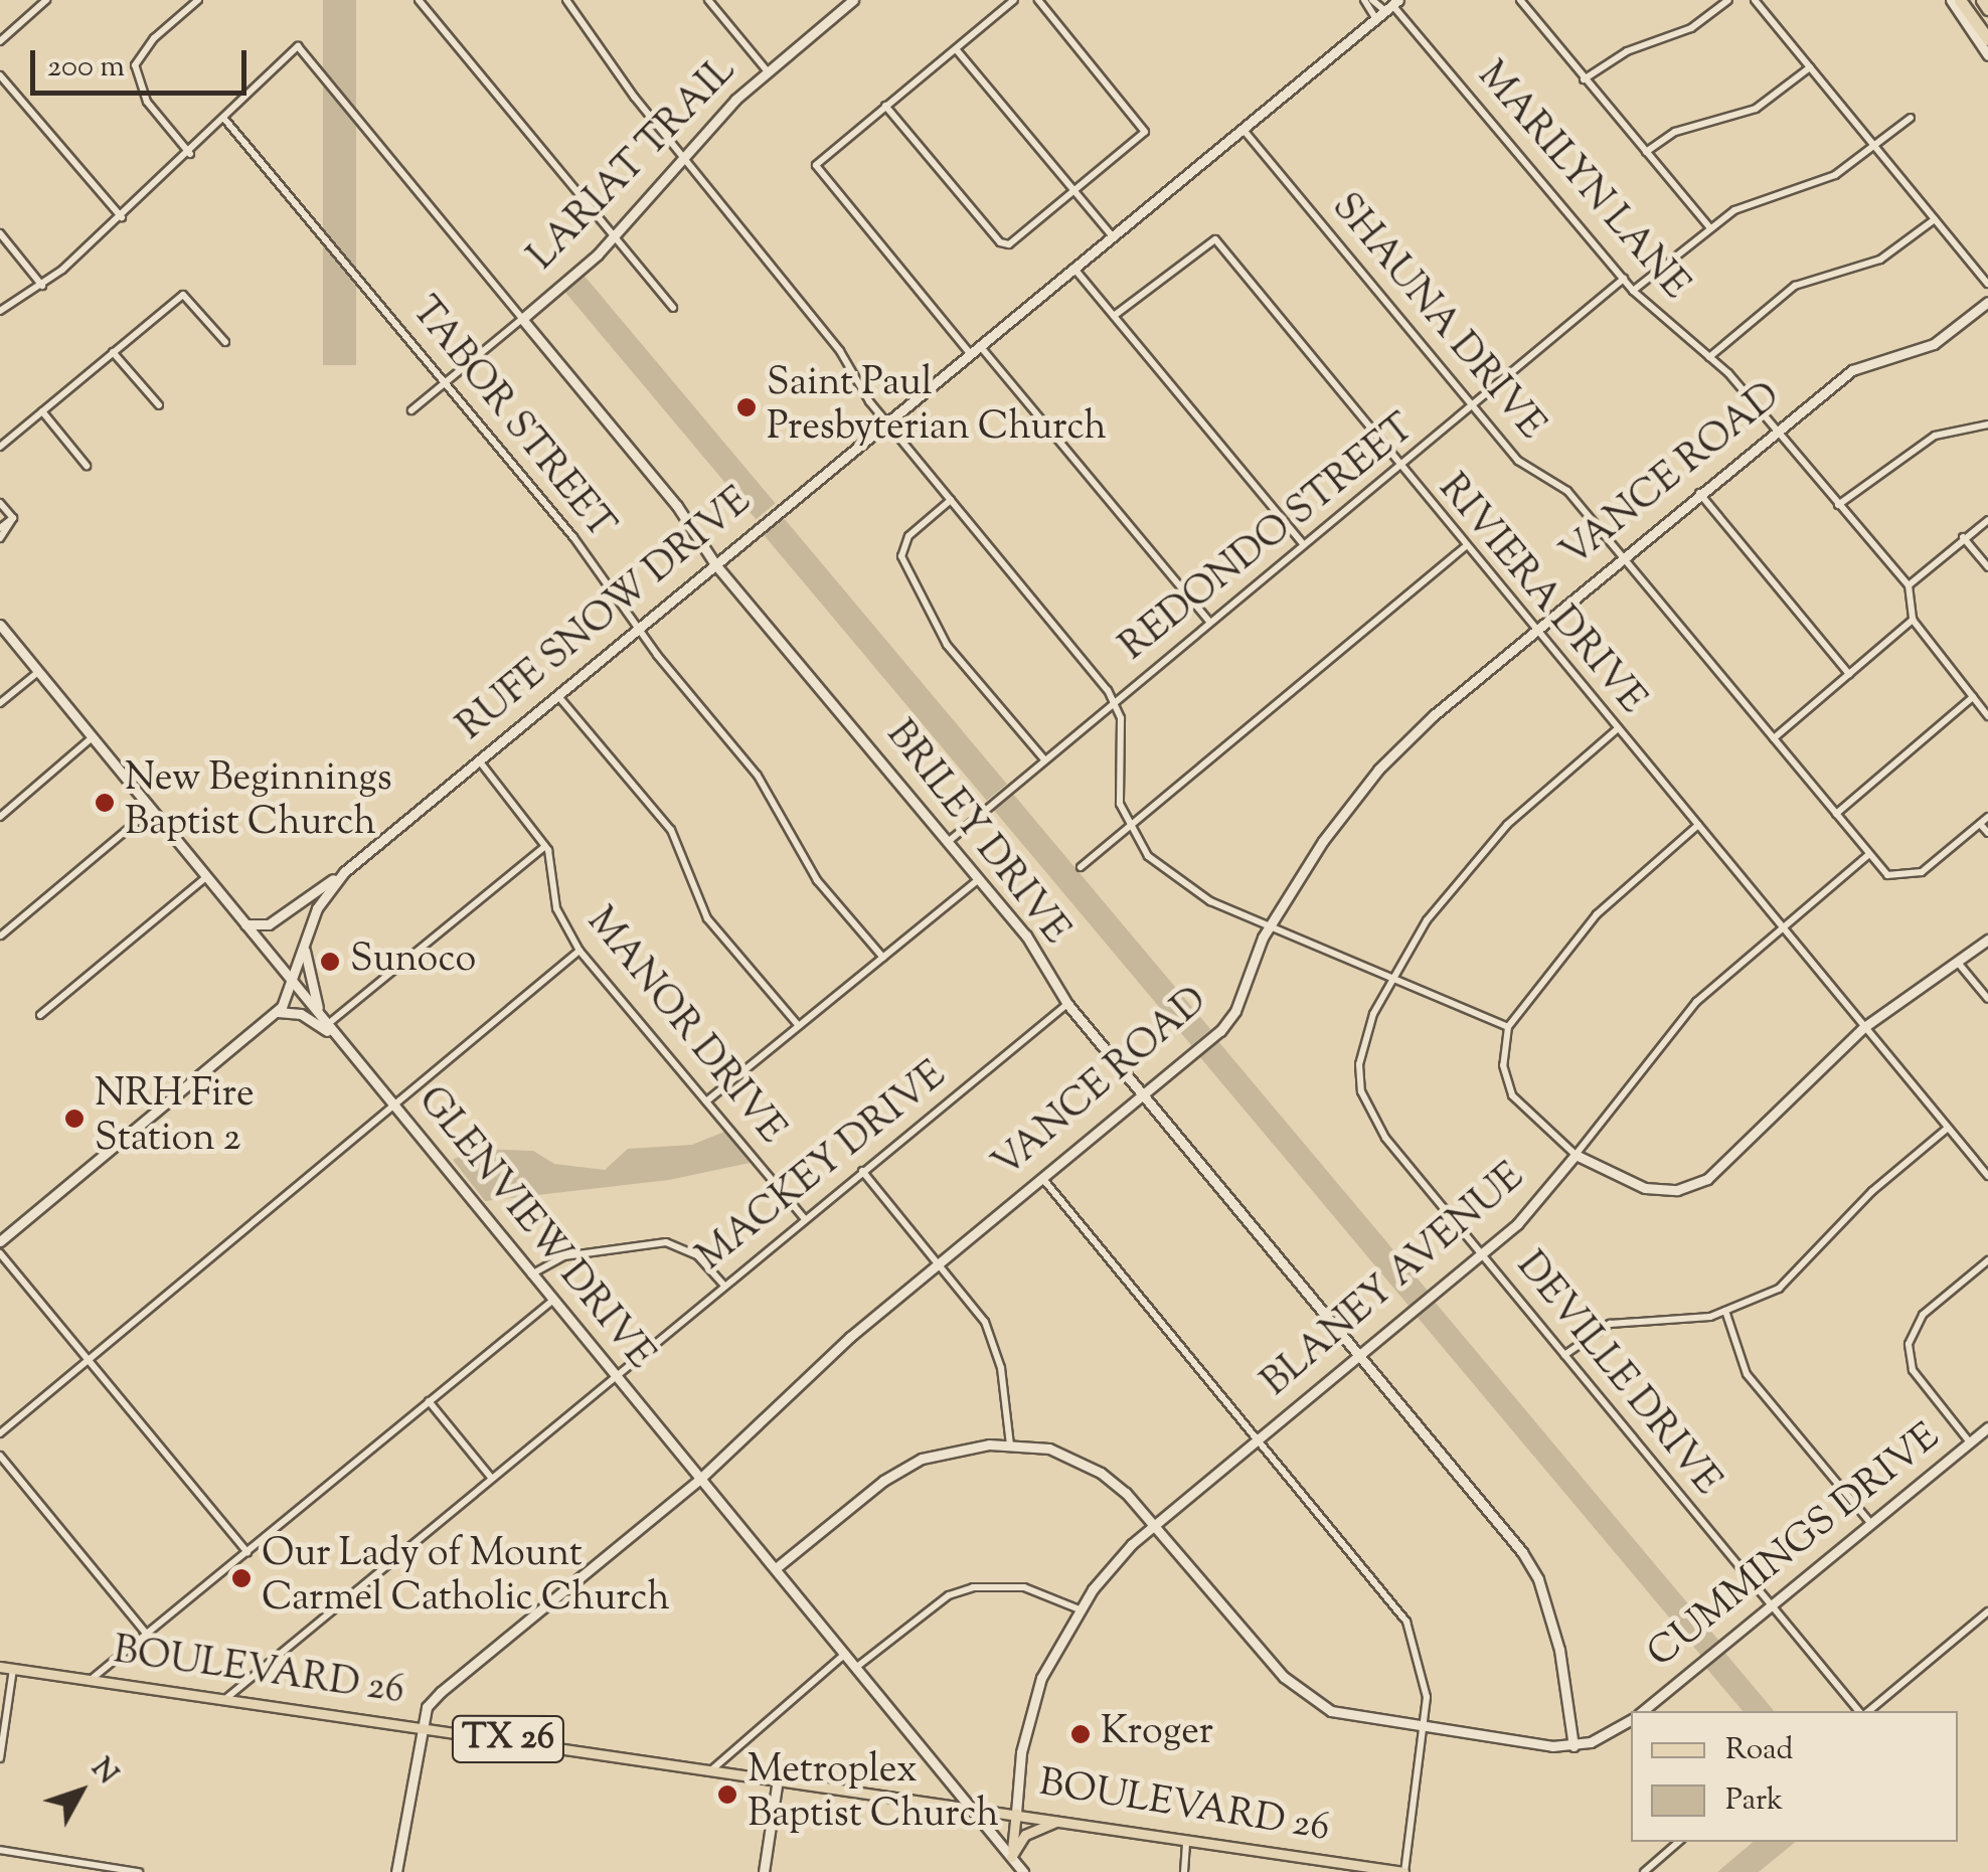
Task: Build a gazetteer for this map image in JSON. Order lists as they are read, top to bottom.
{
  "streets": {
    "main road": ["BOULEVARD 26", "TX 26"],
    "street": [
      "LARIAT TRAIL",
      "MARILYN LANE",
      "SHAUNA DRIVE",
      "TABOR STREET",
      "VANCE ROAD",
      "REDONDO STREET",
      "RIVIERA DRIVE",
      "RUFE SNOW DRIVE",
      "BRILEY DRIVE",
      "MANOR DRIVE",
      "MACKEY DRIVE",
      "GLENVIEW DRIVE",
      "BLANEY AVENUE",
      "DEVILLE DRIVE",
      "CUMMINGS DRIVE"
    ]
  },
  "crossings": [
    ["LARIAT TRAIL", "TABOR STREET"],
    ["LARIAT TRAIL", "BRILEY DRIVE"],
    ["MARILYN LANE", "VANCE ROAD"],
    ["MARILYN LANE", "REDONDO STREET"],
    ["MARILYN LANE", "RUFE SNOW DRIVE"],
    ["SHAUNA DRIVE", "VANCE ROAD"],
    ["SHAUNA DRIVE", "REDONDO STREET"],
    ["SHAUNA DRIVE", "RUFE SNOW DRIVE"],
    ["SHAUNA DRIVE", "BLANEY AVENUE"],
    ["TABOR STREET", "RUFE SNOW DRIVE"],
    ["TABOR STREET", "BRILEY DRIVE"],
    ["VANCE ROAD", "RIVIERA DRIVE"],
    ["VANCE ROAD", "BRILEY DRIVE"],
    ["VANCE ROAD", "GLENVIEW DRIVE"],
    ["VANCE ROAD", "BOULEVARD 26"],
    ["REDONDO STREET", "RIVIERA DRIVE"],
    ["REDONDO STREET", "BRILEY DRIVE"],
    ["RIVIERA DRIVE", "BLANEY AVENUE"],
    ["RIVIERA DRIVE", "DEVILLE DRIVE"],
    ["RUFE SNOW DRIVE", "BRILEY DRIVE"],
    ["RUFE SNOW DRIVE", "MANOR DRIVE"],
    ["RUFE SNOW DRIVE", "GLENVIEW DRIVE"],
    ["BRILEY DRIVE", "MACKEY DRIVE"],
    ["BRILEY DRIVE", "BLANEY AVENUE"],
    ["BRILEY DRIVE", "CUMMINGS DRIVE"],
    ["MANOR DRIVE", "MACKEY DRIVE"],
    ["MACKEY DRIVE", "GLENVIEW DRIVE"],
    ["MACKEY DRIVE", "BOULEVARD 26"],
    ["GLENVIEW DRIVE", "BOULEVARD 26"],
    ["BLANEY AVENUE", "DEVILLE DRIVE"],
    ["BLANEY AVENUE", "BOULEVARD 26"],
    ["DEVILLE DRIVE", "CUMMINGS DRIVE"]
  ],
  "places": [
    "Saint Paul Presbyterian Church",
    "New Beginnings Baptist Church",
    "Sunoco",
    "NRH Fire Station 2",
    "Our Lady of Mount Carmel Catholic Church",
    "Kroger",
    "Metroplex Baptist Church"
  ],
  "legend": ["Road", "Park"],
  "scale_bar": "200 m",
  "north": "top right"
}
